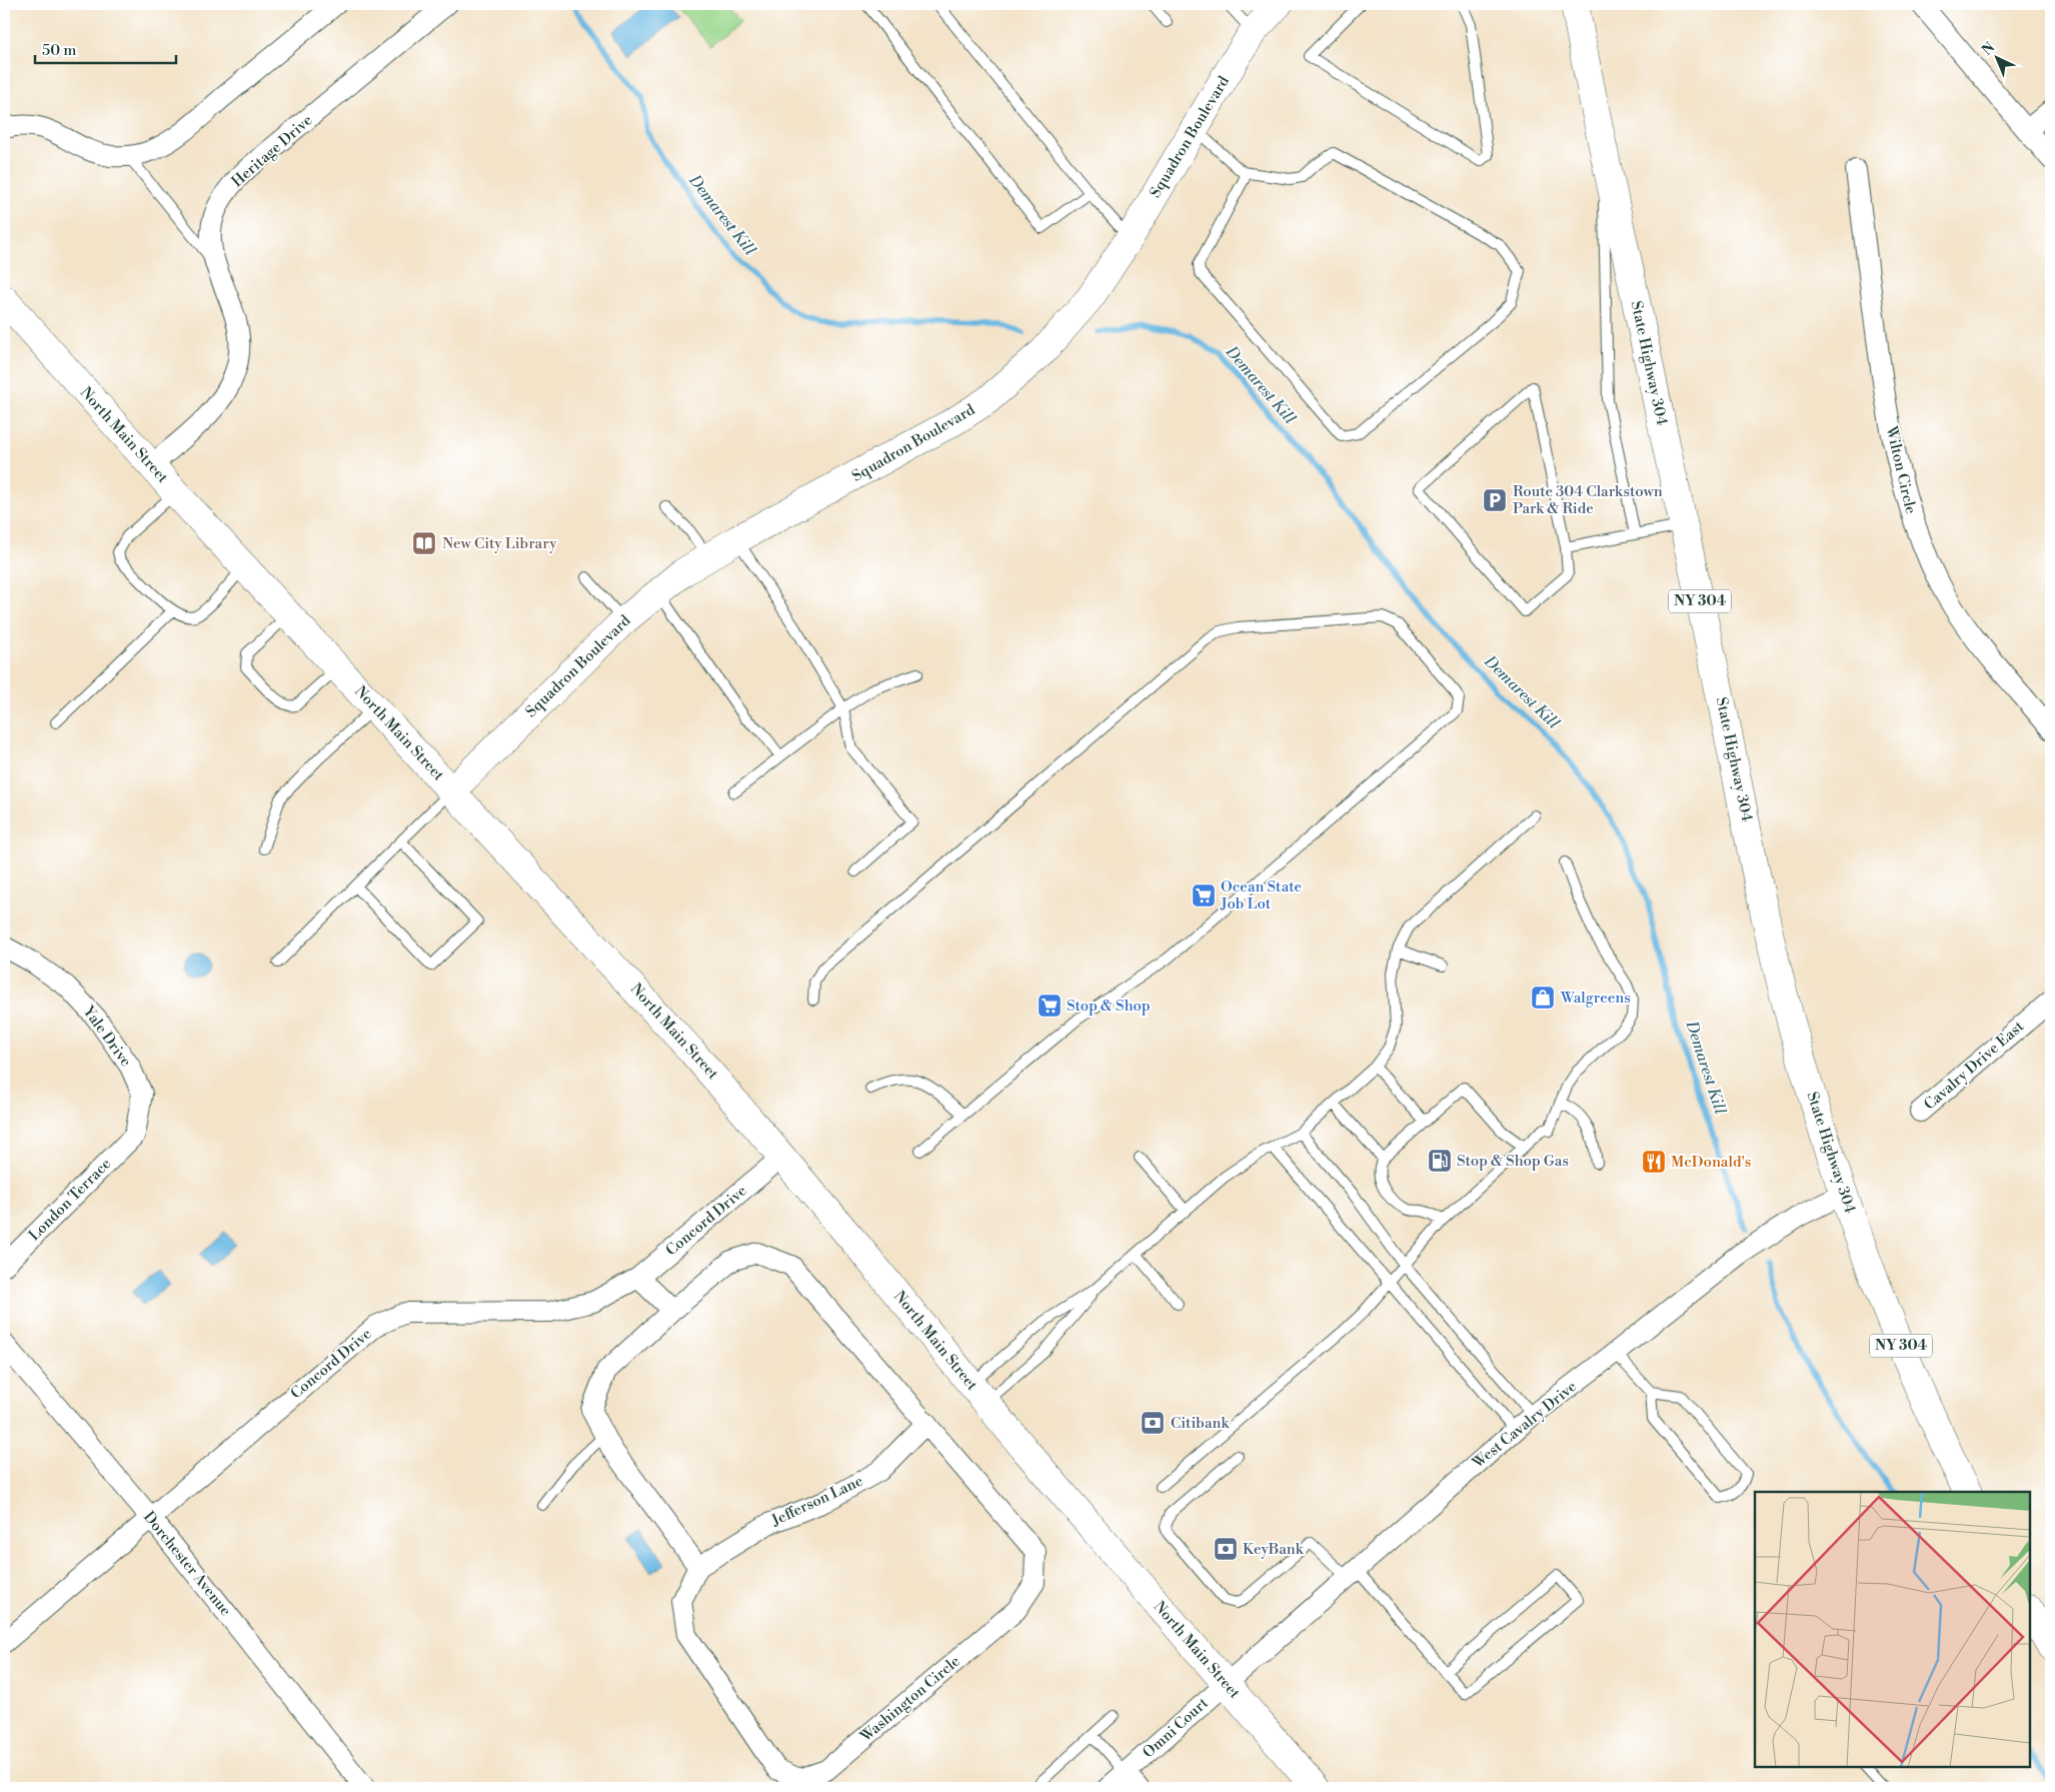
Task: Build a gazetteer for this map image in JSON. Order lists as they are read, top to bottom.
{
  "streets": {
    "street": [
      "Squadron Boulevard",
      "Heritage Drive",
      "State Highway 304",
      "North Main Street",
      "Wilton Circle",
      "NY 304",
      "Yale Drive",
      "Cavalry Drive East",
      "London Terrace",
      "Concord Drive",
      "West Cavalry Drive",
      "Jefferson Lane",
      "Dorchester Avenue",
      "Washington Circle",
      "Omni Court"
    ]
  },
  "crossings": [
    ["Squadron Boulevard", "North Main Street"],
    ["Heritage Drive", "North Main Street"],
    ["State Highway 304", "West Cavalry Drive"],
    ["North Main Street", "Concord Drive"],
    ["North Main Street", "West Cavalry Drive"],
    ["North Main Street", "Omni Court"],
    ["Yale Drive", "London Terrace"],
    ["Concord Drive", "Dorchester Avenue"],
    ["West Cavalry Drive", "Omni Court"],
    ["Jefferson Lane", "Washington Circle"]
  ],
  "water": ["Demarest Kill"],
  "places": {
    "parking": ["Route 304 Clarkstown Park & Ride"],
    "library": ["New City Library"],
    "supermarket": ["Ocean State Job Lot", "Stop & Shop"],
    "shop": ["Walgreens"],
    "fuel station": ["Stop & Shop Gas"],
    "restaurant": ["McDonald's"],
    "bank": ["Citibank", "KeyBank"]
  },
  "scale_bar": "50 m",
  "north": "top left"
}
